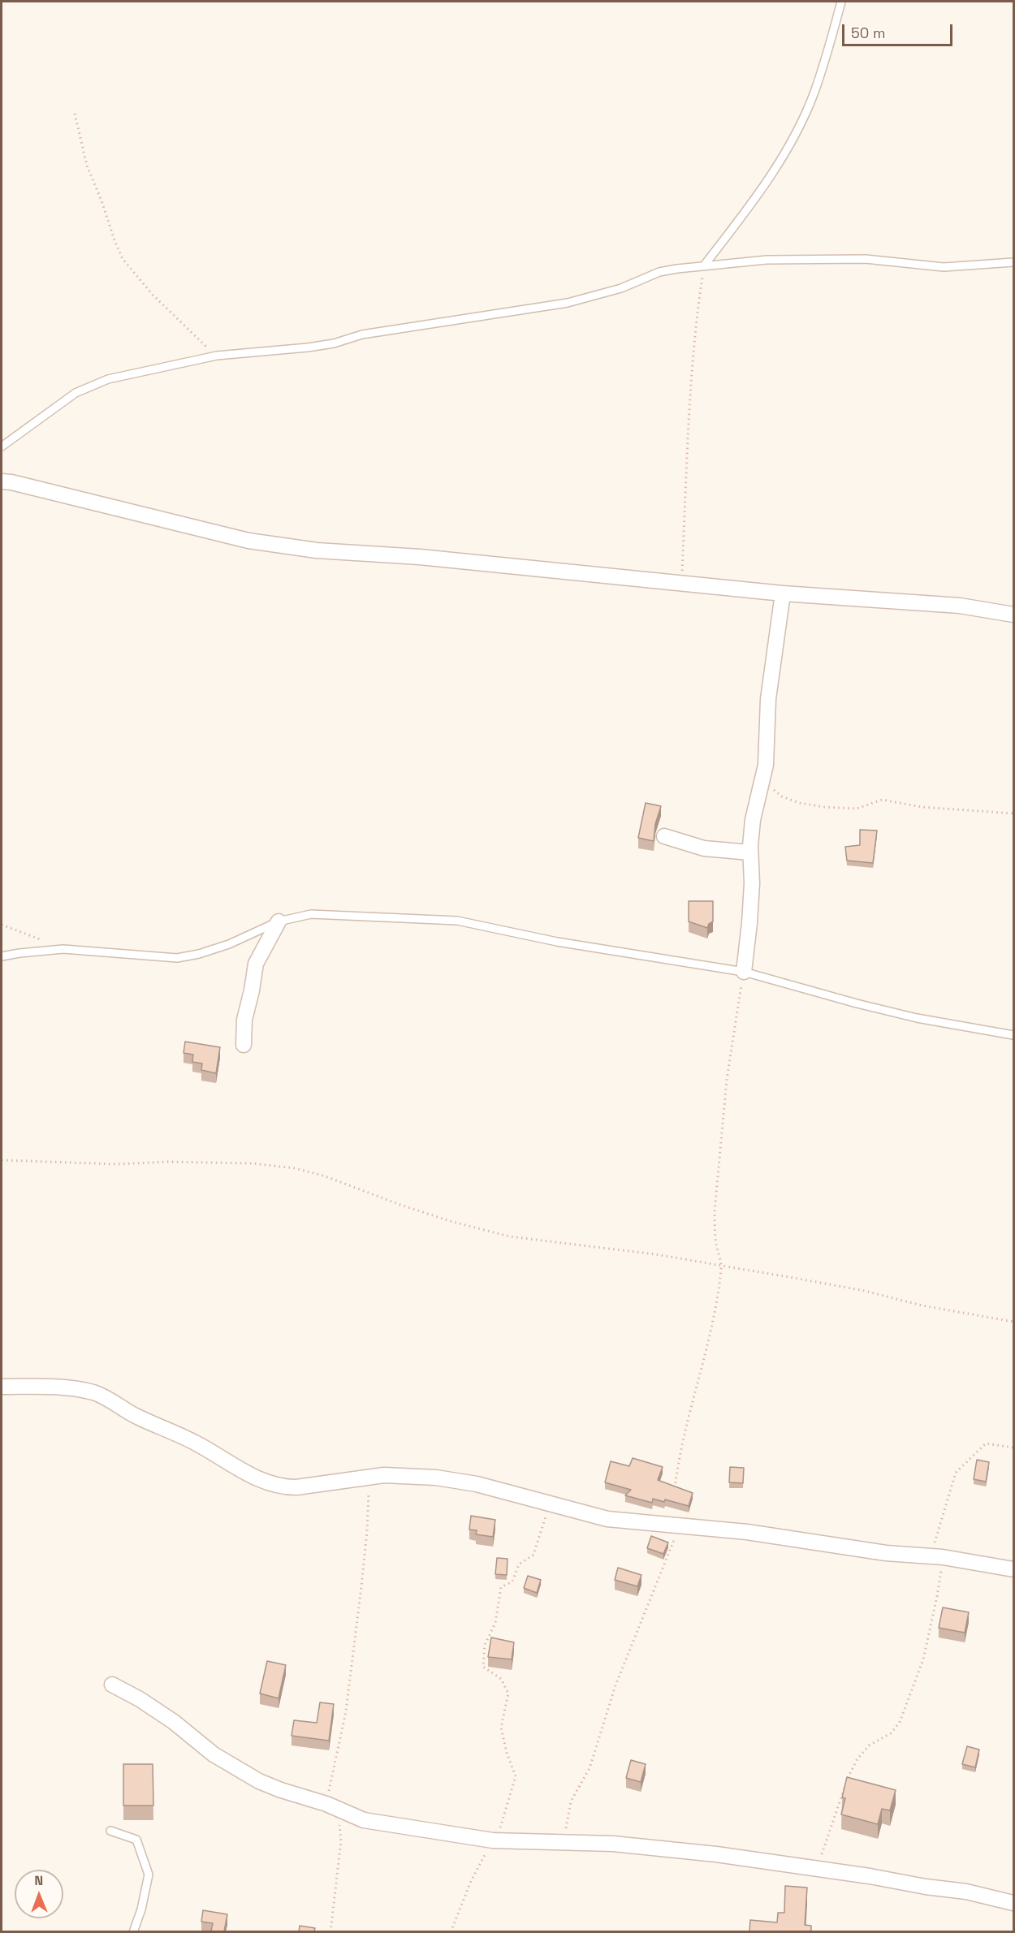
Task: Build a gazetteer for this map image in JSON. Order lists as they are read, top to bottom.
{
  "scale_bar": "50 m",
  "north": "top"
}
